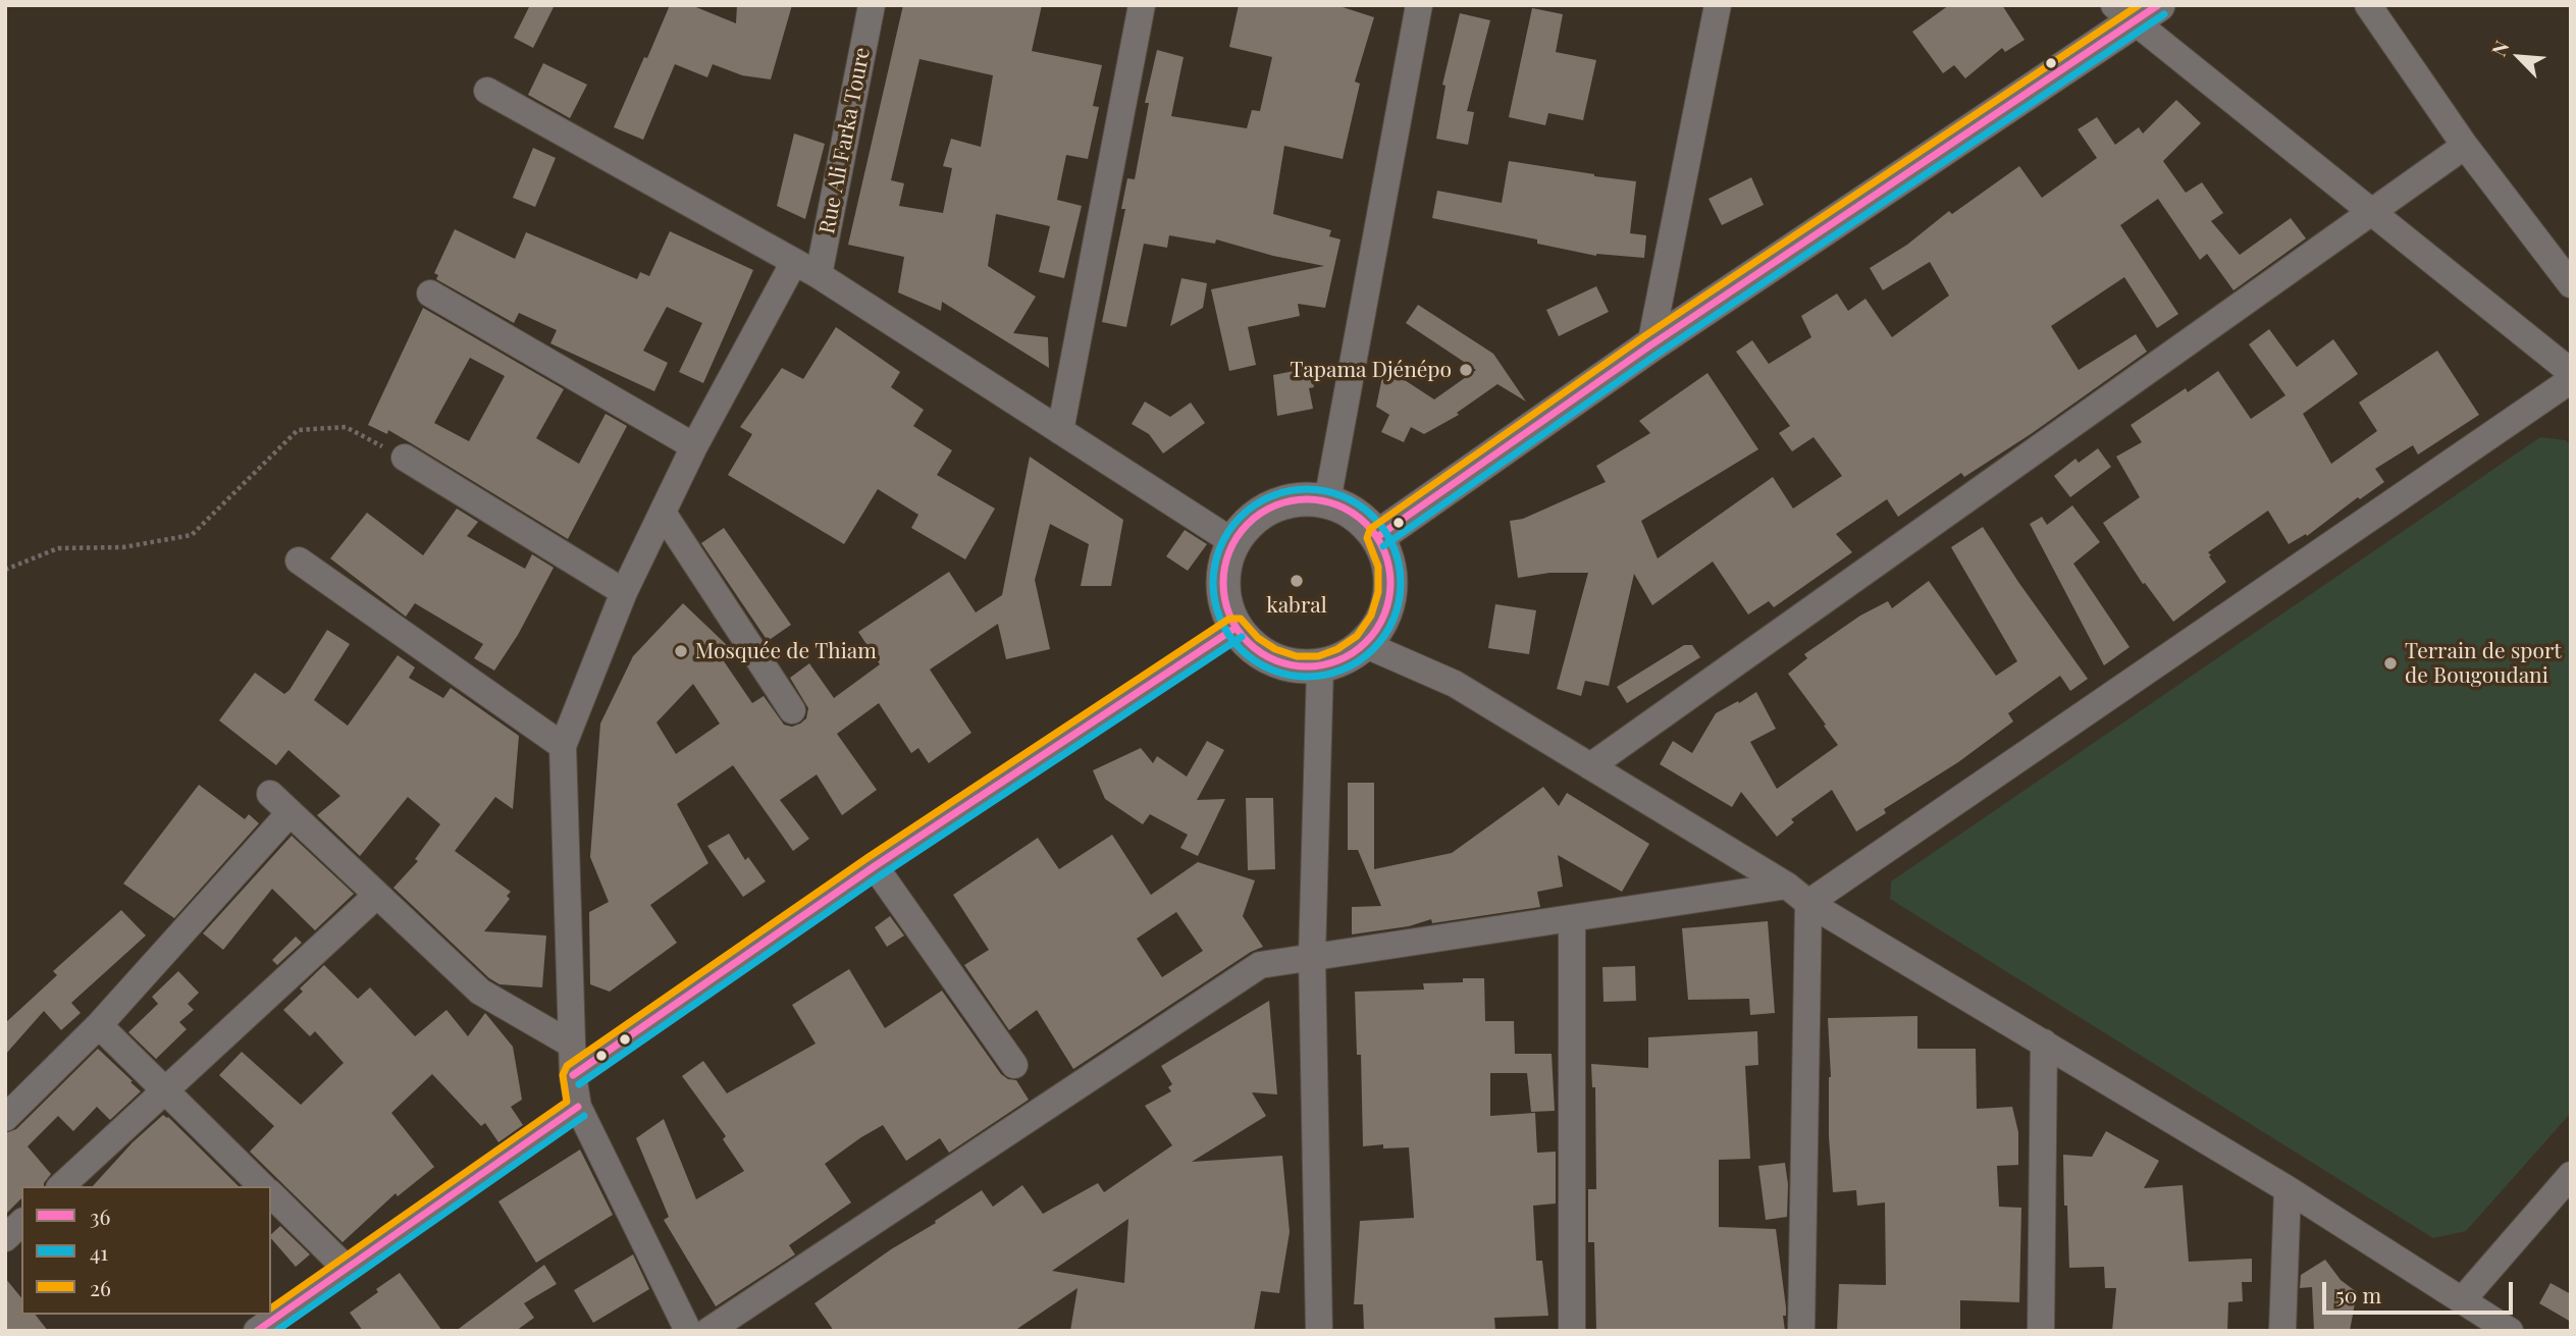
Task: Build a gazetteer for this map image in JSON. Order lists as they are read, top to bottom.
{
  "streets": {
    "street": ["Rue Ali Farka Toure"]
  },
  "places": [
    "Tapama Djénépo",
    "kabral",
    "Mosquée de Thiam",
    "Terrain de sport de Bougoudani"
  ],
  "lines": ["transit line 36", "transit line 26", "transit line 41"],
  "legend": ["36", "41", "26"],
  "scale_bar": "50 m",
  "north": "top left"
}
